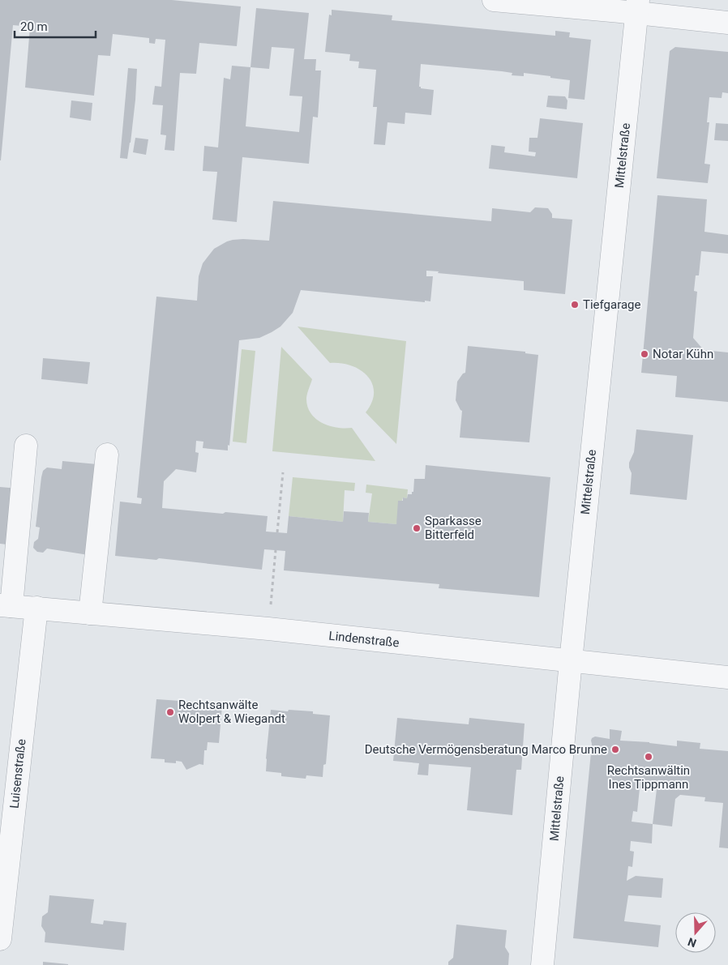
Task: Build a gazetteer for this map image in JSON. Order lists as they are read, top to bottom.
{
  "streets": {
    "street": ["Mittelstraße", "Lindenstraße", "Luisenstraße"]
  },
  "crossings": [
    ["Mittelstraße", "Lindenstraße"],
    ["Lindenstraße", "Luisenstraße"]
  ],
  "places": [
    "Tiefgarage",
    "Notar Kühn",
    "Sparkasse Bitterfeld",
    "Rechtsanwälte Wolpert & Wiegandt",
    "Deutsche Vermögensberatung Marco Brunne",
    "Rechtsanwältin Ines Tippmann"
  ],
  "scale_bar": "20 m",
  "north": "bottom"
}
